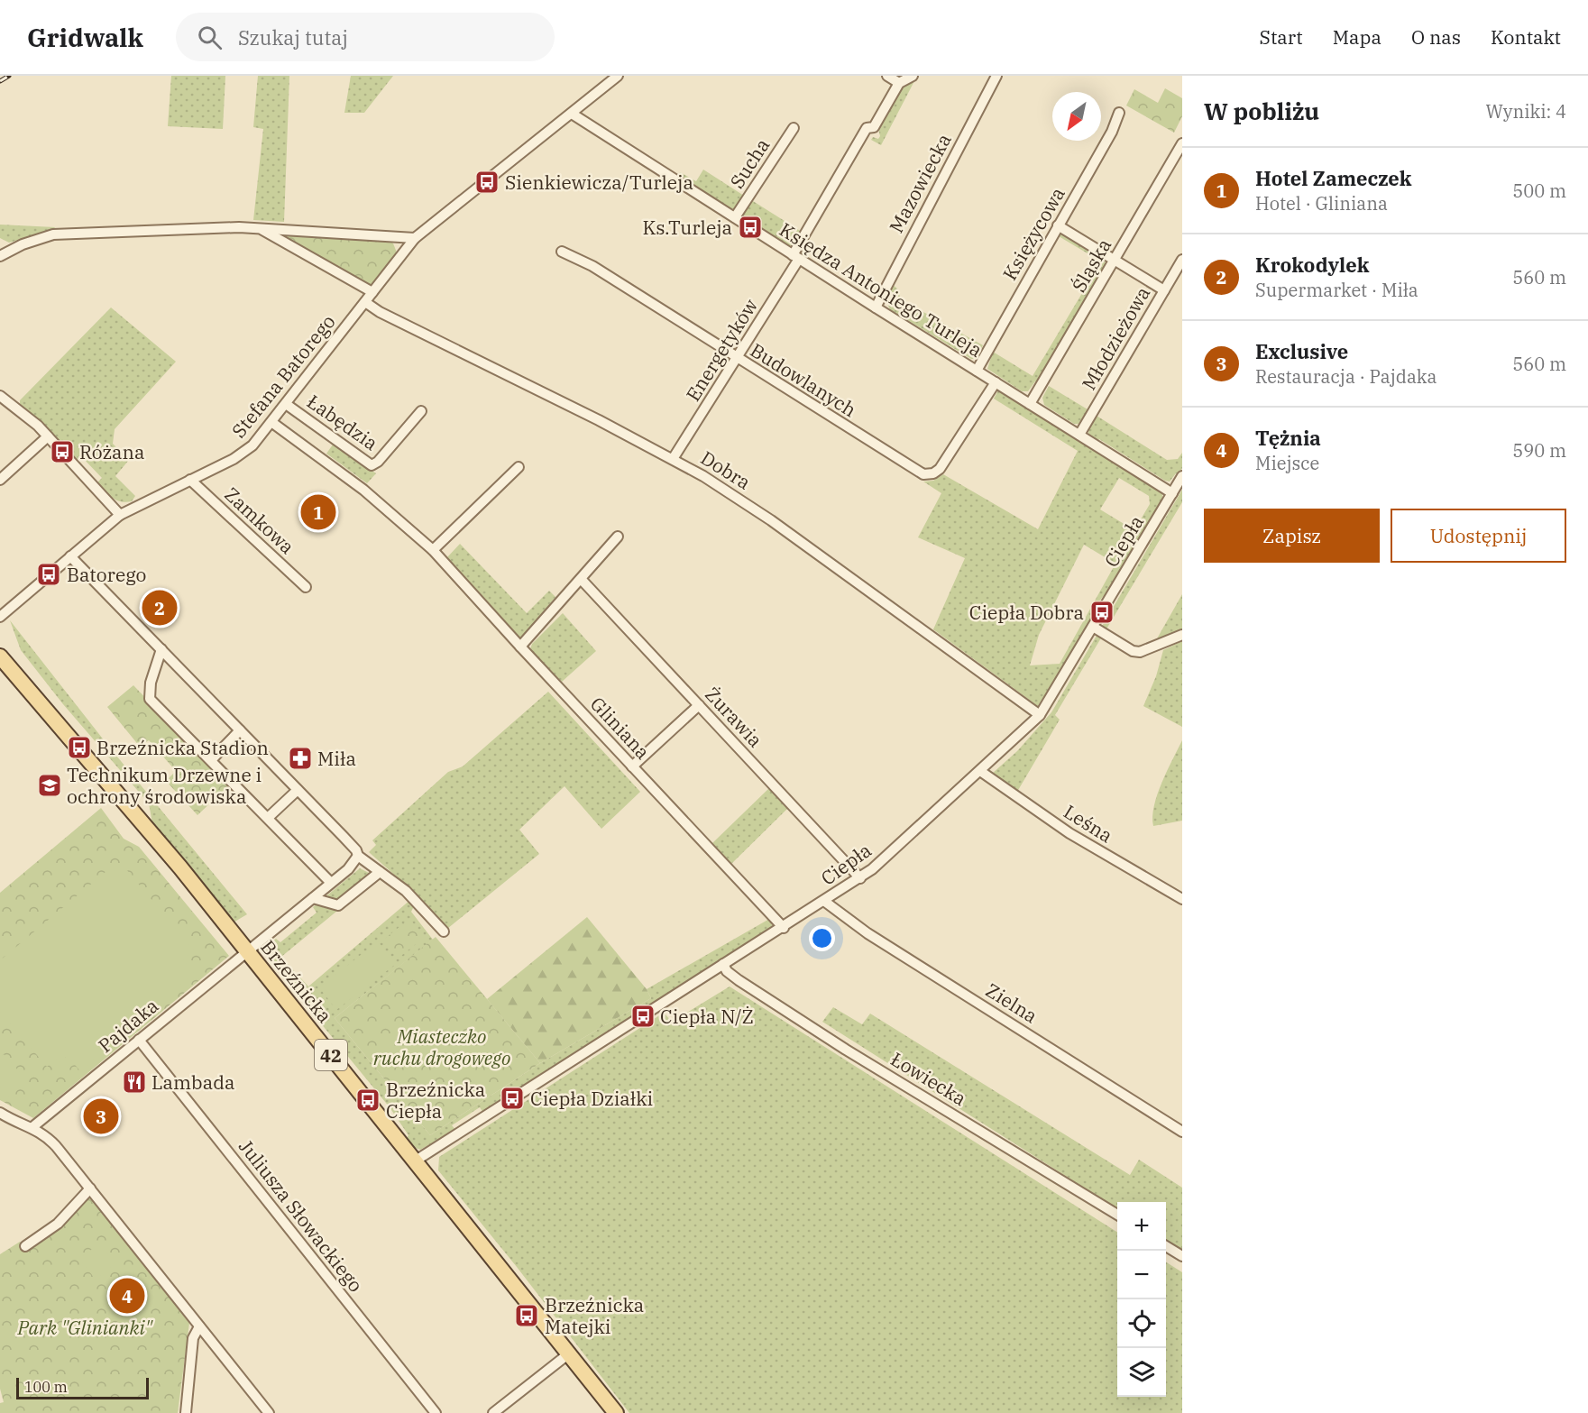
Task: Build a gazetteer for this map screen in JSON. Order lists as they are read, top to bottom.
{
  "streets": {
    "main road": ["Brzeźnicka", "42"],
    "street": [
      "Sucha",
      "Mazowiecka",
      "Księżycowa",
      "Śląska",
      "Księdza Antoniego Turleja",
      "Młodzieżowa",
      "Energetyków",
      "Stefana Batorego",
      "Budowlanych",
      "Łabędzia",
      "Dobra",
      "Zamkowa",
      "Ciepła",
      "Żurawia",
      "Gliniana",
      "Leśna",
      "Zielna",
      "Pajdaka",
      "Łowiecka",
      "Juliusza Słowackiego"
    ]
  },
  "crossings": [
    ["Sucha", "Księdza Antoniego Turleja"],
    ["Mazowiecka", "Księdza Antoniego Turleja"],
    ["Księżycowa", "Księdza Antoniego Turleja"],
    ["Śląska", "Księdza Antoniego Turleja"],
    ["Księdza Antoniego Turleja", "Młodzieżowa"],
    ["Księdza Antoniego Turleja", "Energetyków"],
    ["Księdza Antoniego Turleja", "Stefana Batorego"],
    ["Księdza Antoniego Turleja", "Budowlanych"],
    ["Księdza Antoniego Turleja", "Ciepła"],
    ["Energetyków", "Budowlanych"],
    ["Energetyków", "Dobra"],
    ["Stefana Batorego", "Łabędzia"],
    ["Stefana Batorego", "Dobra"],
    ["Stefana Batorego", "Zamkowa"],
    ["Stefana Batorego", "Gliniana"],
    ["Dobra", "Ciepła"],
    ["Ciepła", "Żurawia"],
    ["Ciepła", "Gliniana"],
    ["Ciepła", "Leśna"],
    ["Ciepła", "Brzeźnicka"],
    ["Ciepła", "Zielna"],
    ["Ciepła", "Łowiecka"],
    ["Brzeźnicka", "Pajdaka"],
    ["Pajdaka", "Juliusza Słowackiego"]
  ],
  "parks": ["Miasteczko ruchu drogowego", "Park \"Glinianki\""],
  "places": {
    "bus stop": [
      "Sienkiewicza/Turleja",
      "Ks.Turleja",
      "Różana",
      "Batorego",
      "Ciepła Dobra",
      "Brzeźnicka Stadion",
      "Ciepła N/Ż",
      "Ciepła Działki",
      "Brzeźnicka Ciepła",
      "Brzeźnicka Matejki"
    ],
    "pharmacy": ["Miła"],
    "school or university": ["Technikum Drzewne i ochrony środowiska"],
    "restaurant": ["Lambada"]
  },
  "scale_bar": "100 m",
  "north": "bottom left",
  "page": {
    "header": "Gridwalk",
    "search": "Szukaj tutaj",
    "nav": [
      "Start",
      "Mapa",
      "O nas",
      "Kontakt"
    ],
    "heading": ["W pobliżu", "Wyniki: 4"],
    "list": [
      {
        "mark": "1",
        "name": "Hotel Zameczek",
        "note": "Hotel · Gliniana",
        "value": "500 m"
      },
      {
        "mark": "2",
        "name": "Krokodylek",
        "note": "Supermarket · Miła",
        "value": "560 m"
      },
      {
        "mark": "3",
        "name": "Exclusive",
        "note": "Restauracja · Pajdaka",
        "value": "560 m"
      },
      {
        "mark": "4",
        "name": "Tężnia",
        "note": "Miejsce",
        "value": "590 m"
      }
    ],
    "pins": [
      "1",
      "2",
      "3",
      "4"
    ],
    "buttons": ["Zapisz", "Udostępnij"],
    "map_buttons": ["+", "−"],
    "scale": "100 m"
  }
}
